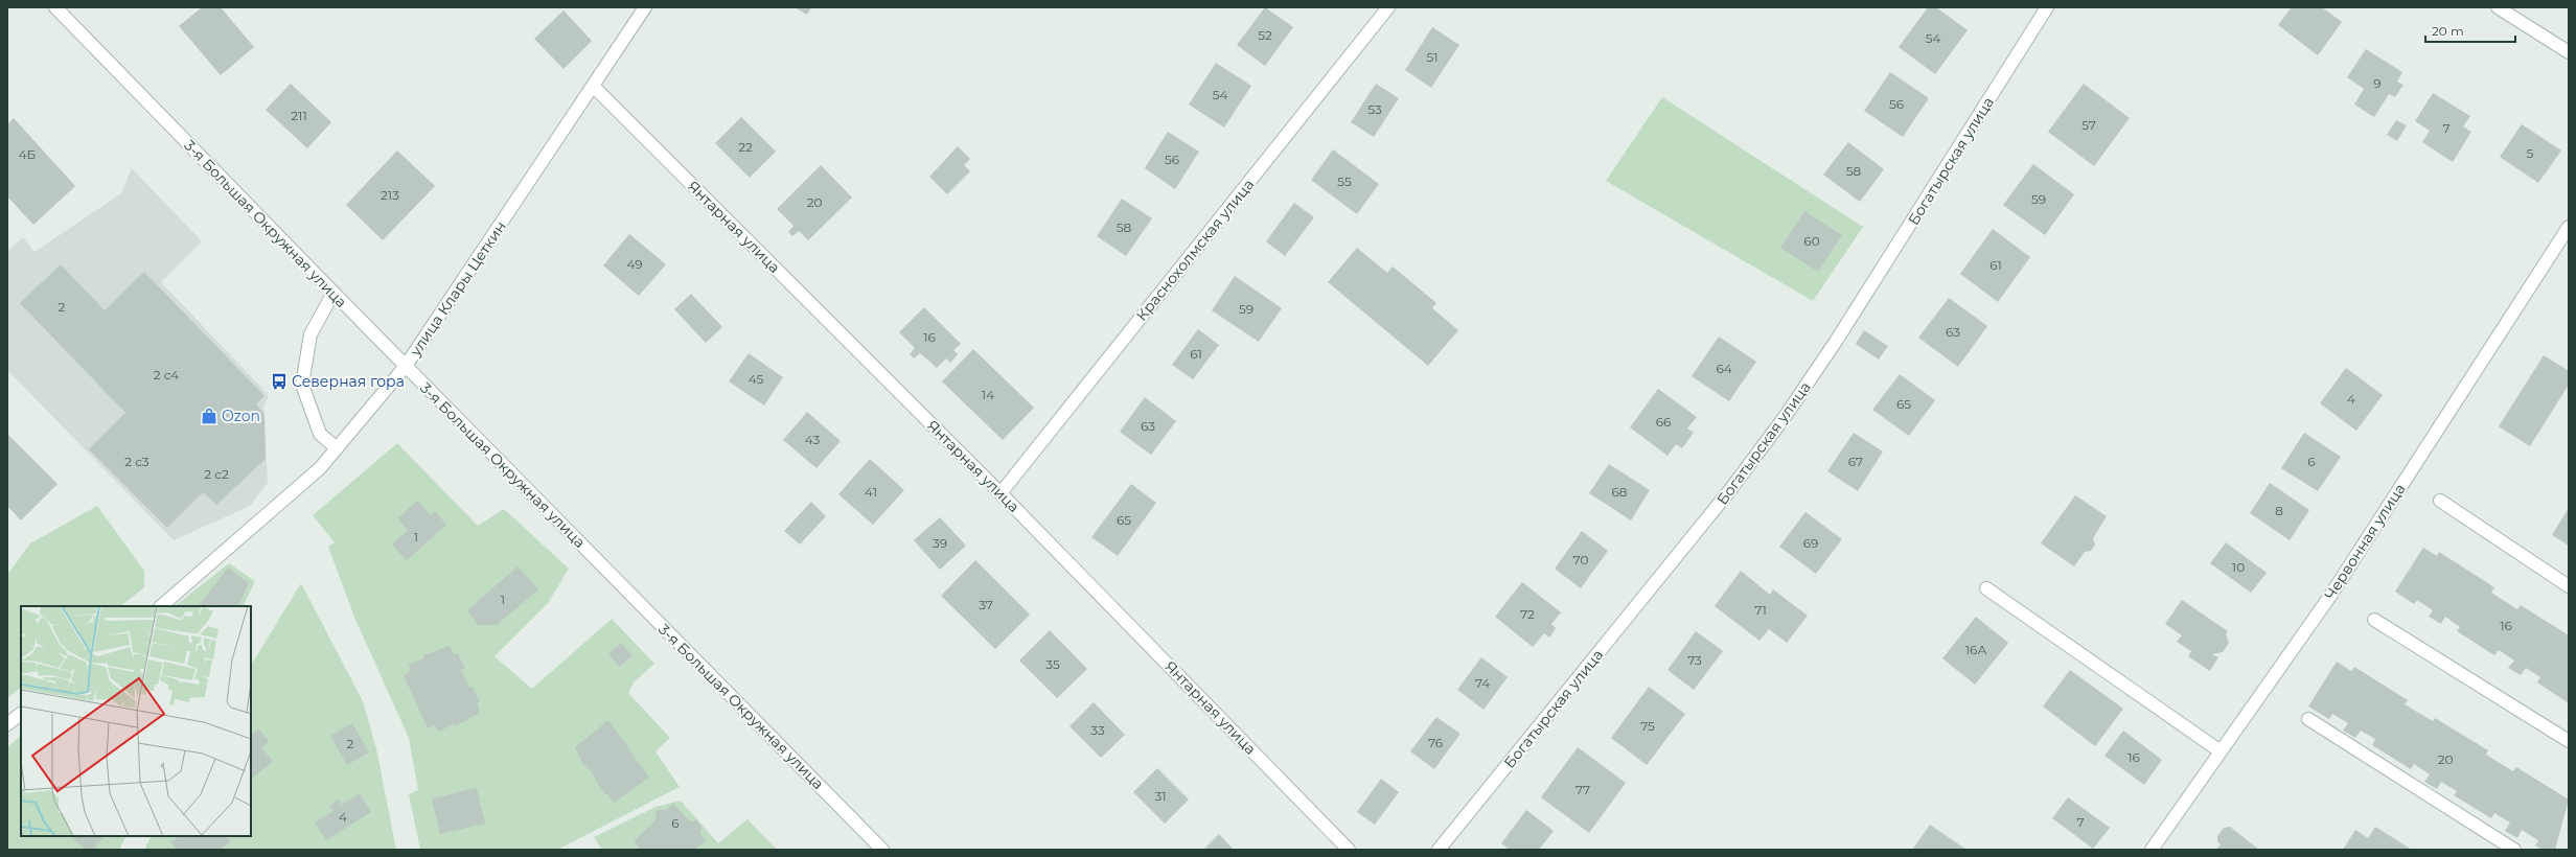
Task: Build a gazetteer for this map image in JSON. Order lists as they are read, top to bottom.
{
  "streets": {
    "street": [
      "Богатырская улица",
      "3-я Большая Окружная улица",
      "Янтарная улица",
      "Краснохолмская улица",
      "улица Клары Цеткин",
      "Червонная улица"
    ]
  },
  "crossings": [
    ["3-я Большая Окружная улица", "улица Клары Цеткин"],
    ["Янтарная улица", "Краснохолмская улица"],
    ["Янтарная улица", "улица Клары Цеткин"]
  ],
  "places": {
    "bus stop": ["Северная гора"],
    "shop": ["Ozon"]
  },
  "house_numbers": [
    "52",
    "54",
    "51",
    "9",
    "54",
    "56",
    "53",
    "211",
    "57",
    "7",
    "22",
    "5",
    "4Б",
    "56",
    "58",
    "55",
    "213",
    "59",
    "20",
    "58",
    "60",
    "49",
    "61",
    "2",
    "59",
    "63",
    "16",
    "61",
    "64",
    "2 с4",
    "45",
    "14",
    "4",
    "65",
    "66",
    "63",
    "43",
    "2 с3",
    "67",
    "6",
    "2 с2",
    "41",
    "68",
    "8",
    "65",
    "1",
    "39",
    "69",
    "70",
    "10",
    "1",
    "37",
    "71",
    "72",
    "16",
    "16А",
    "73",
    "35",
    "74",
    "75",
    "33",
    "76",
    "2",
    "16",
    "20",
    "77",
    "31",
    "4",
    "7",
    "6"
  ],
  "scale_bar": "20 m"
}
